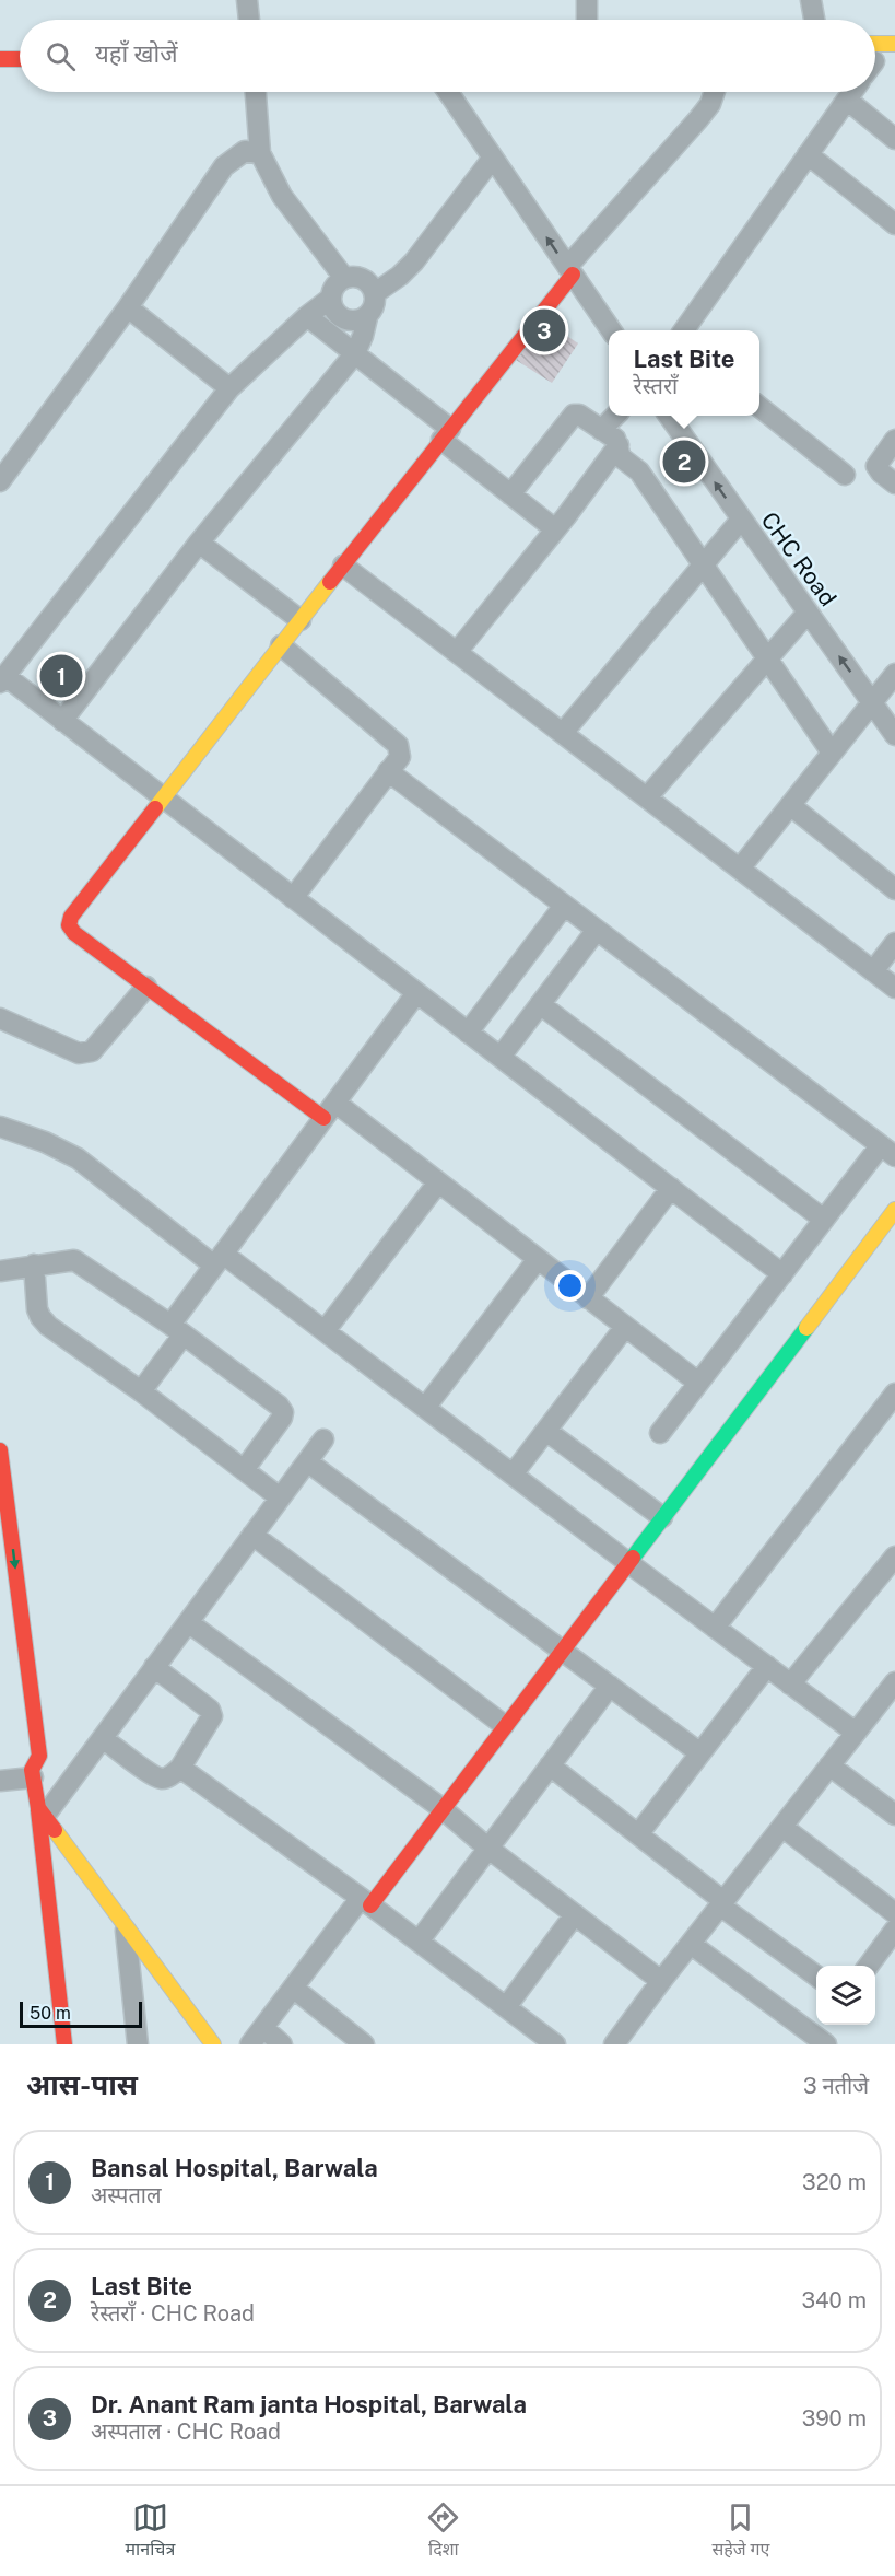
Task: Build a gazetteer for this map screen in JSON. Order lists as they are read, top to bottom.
{
  "streets": {
    "street": ["CHC Road"]
  },
  "scale_bar": "50 m",
  "page": {
    "search": "यहाँ खोजें",
    "pins": ["3", "2", "1"],
    "popup": ["Last Bite", "रेस्तराँ"],
    "scale": "50 m",
    "heading": ["आस-पास", "3 नतीजे"],
    "list": [
      {
        "mark": "1",
        "name": "Bansal Hospital, Barwala",
        "note": "अस्पताल",
        "value": "320 m"
      },
      {
        "mark": "2",
        "name": "Last Bite",
        "note": "रेस्तराँ · CHC Road",
        "value": "340 m"
      },
      {
        "mark": "3",
        "name": "Dr. Anant Ram janta Hospital, Barwala",
        "note": "अस्पताल · CHC Road",
        "value": "390 m"
      }
    ],
    "nav": ["मानचित्र", "दिशा", "सहेजे गए"]
  }
}
